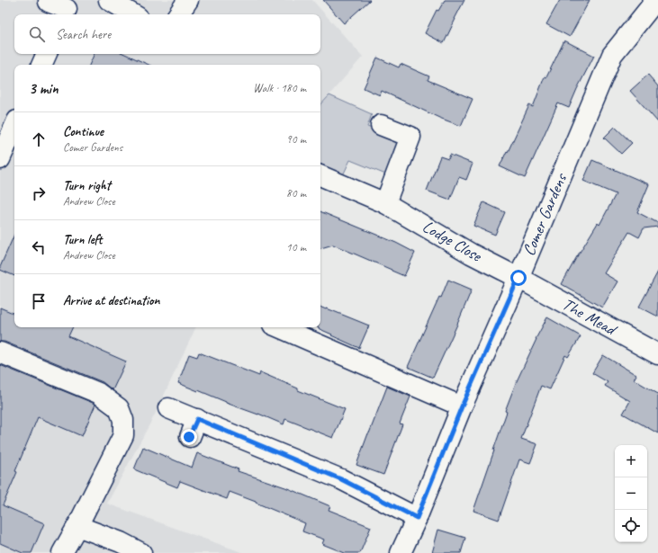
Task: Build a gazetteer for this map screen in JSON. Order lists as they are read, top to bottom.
{
  "streets": {
    "street": ["Comer Gardens", "Lodge Close", "The Mead"]
  },
  "crossings": [
    ["Comer Gardens", "Lodge Close"],
    ["Comer Gardens", "The Mead"],
    ["Lodge Close", "The Mead"]
  ],
  "page": {
    "search": "Search here",
    "heading": ["3 min", "Walk · 180 m"],
    "list": [
      ["Continue", "Comer Gardens", "90 m"],
      ["Turn right", "Andrew Close", "80 m"],
      ["Turn left", "Andrew Close", "10 m"],
      "Arrive at destination"
    ],
    "map_buttons": ["+", "−"]
  }
}
